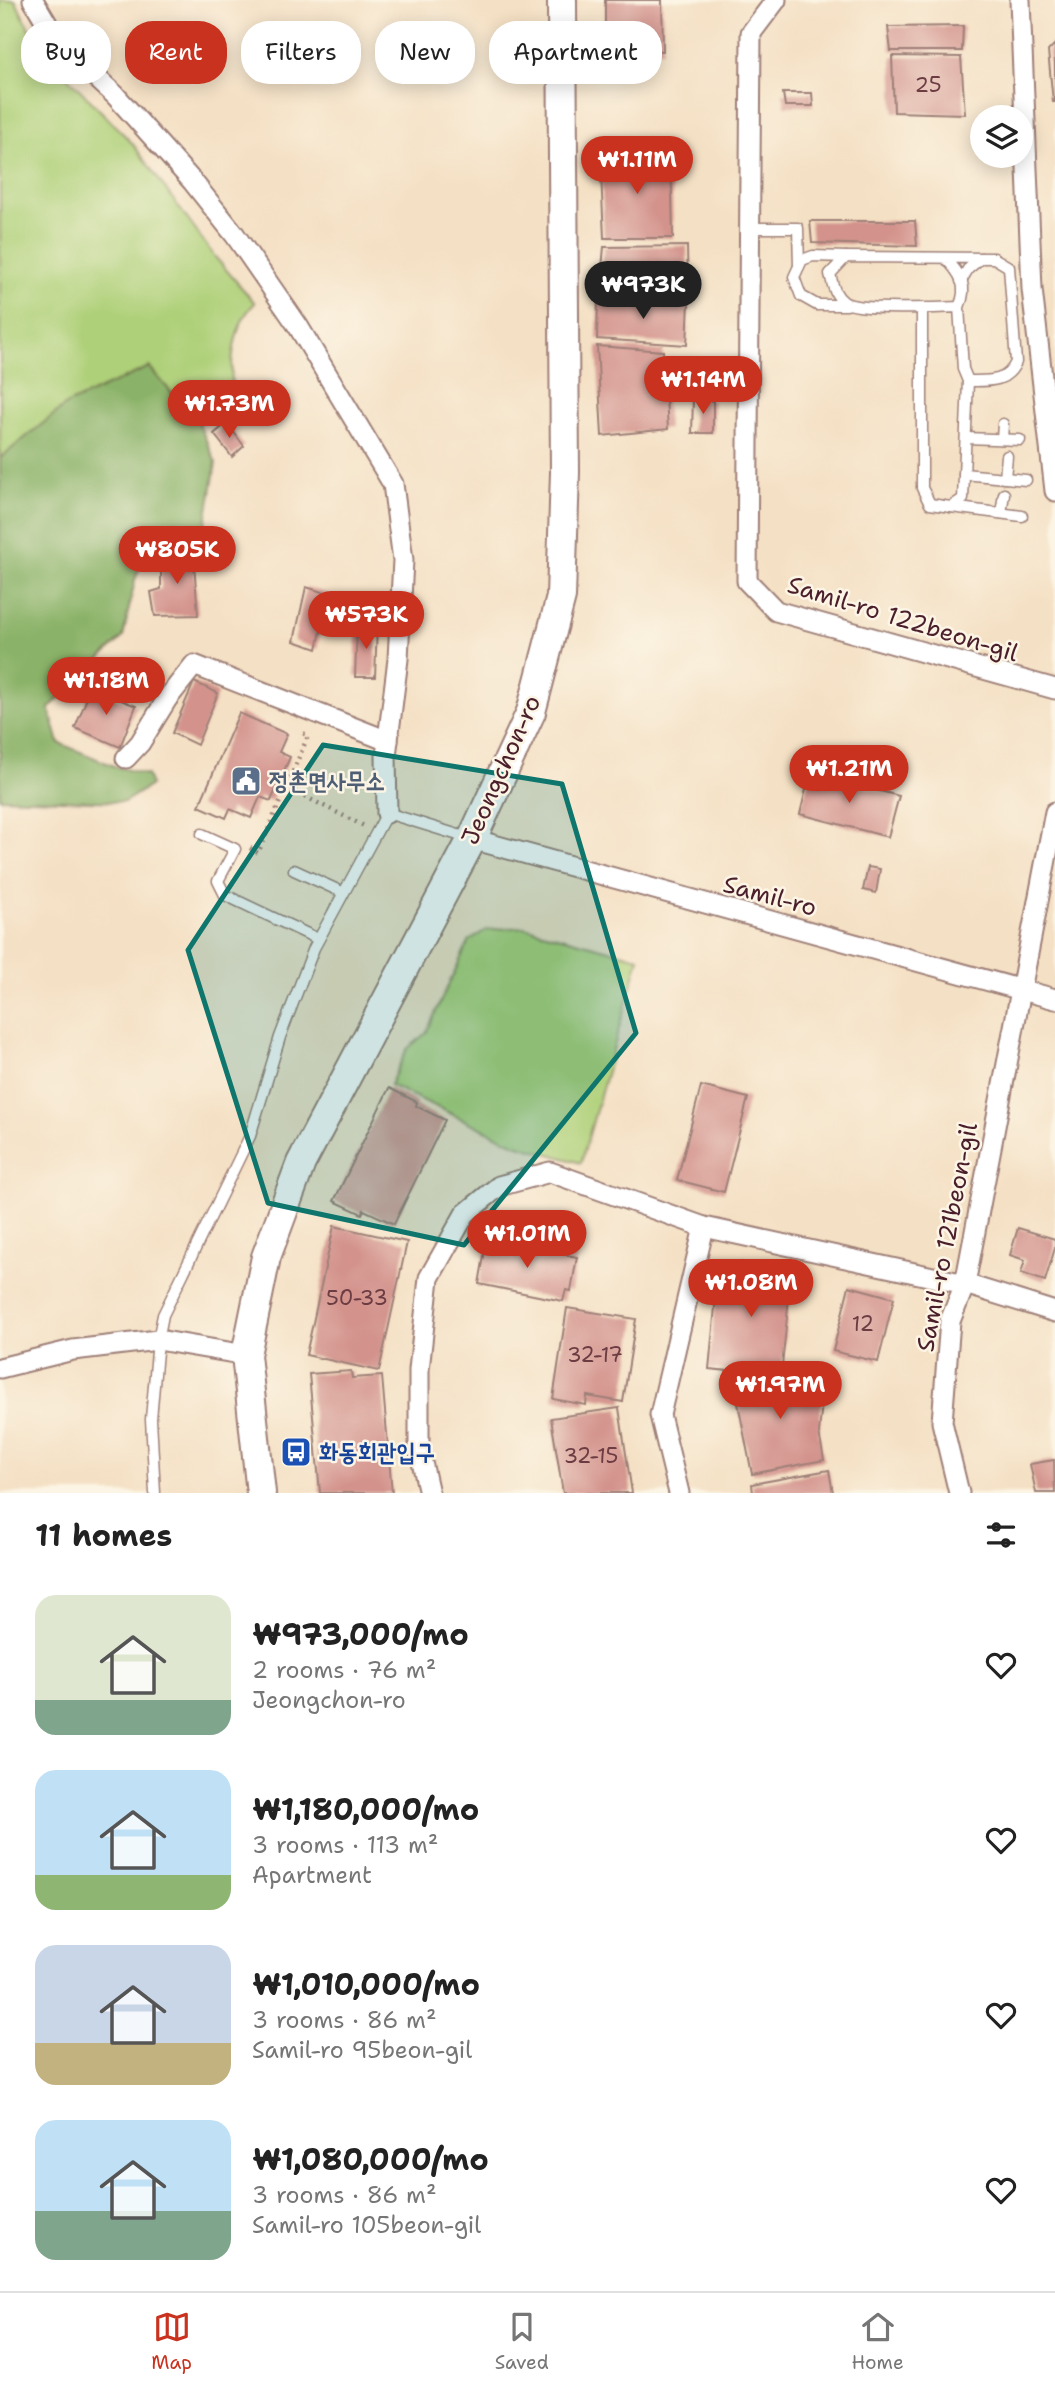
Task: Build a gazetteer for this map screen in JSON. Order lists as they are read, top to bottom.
{
  "streets": {
    "main road": ["Jeongchon-ro"],
    "street": ["Samil-ro 122beon-gil", "Samil-ro", "Samil-ro 121beon-gil"]
  },
  "crossings": [
    ["Jeongchon-ro", "Samil-ro"],
    ["Samil-ro", "Samil-ro 121beon-gil"]
  ],
  "places": {
    "public building": ["정촌면사무소"],
    "bus stop": ["화동회관입구"]
  },
  "house_numbers": [
    "25",
    "50-33",
    "12",
    "32-17",
    "32-15"
  ],
  "page": {
    "chip": [
      "Buy",
      "Rent",
      "Filters",
      "New",
      "Apartment"
    ],
    "price": [
      "₩1.11M",
      "₩973K",
      "₩1.14M",
      "₩1.73M",
      "₩805K",
      "₩573K",
      "₩1.18M",
      "₩1.21M",
      "₩1.01M",
      "₩1.08M",
      "₩1.97M"
    ],
    "heading": "11 homes",
    "list": [
      {
        "name": "₩973,000/mo",
        "note": "2 rooms · 76 m² · Jeongchon-ro"
      },
      {
        "name": "₩1,180,000/mo",
        "note": "3 rooms · 113 m² · Apartment"
      },
      {
        "name": "₩1,010,000/mo",
        "note": "3 rooms · 86 m² · Samil-ro 95beon-gil"
      },
      {
        "name": "₩1,080,000/mo",
        "note": "3 rooms · 86 m² · Samil-ro 105beon-gil"
      }
    ],
    "tabs": ["Map", "Saved", "Home"]
  }
}
